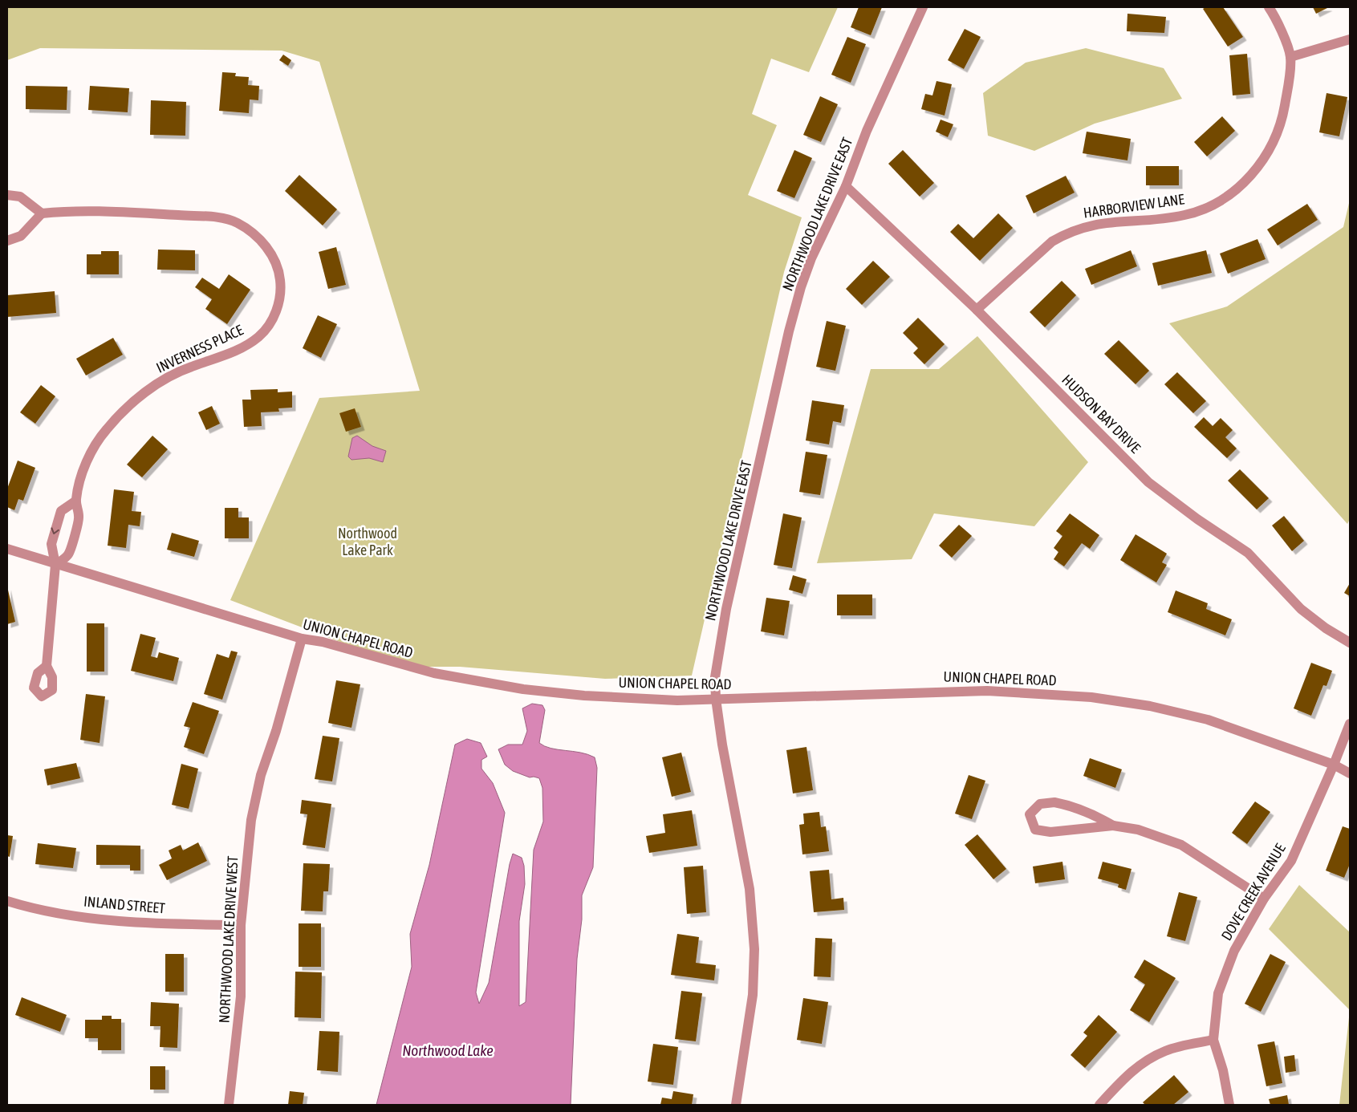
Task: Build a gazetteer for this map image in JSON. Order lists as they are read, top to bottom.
{
  "streets": {
    "street": [
      "HARBORVIEW LANE",
      "NORTHWOOD LAKE DRIVE EAST",
      "INVERNESS PLACE",
      "HUDSON BAY DRIVE",
      "UNION CHAPEL ROAD",
      "DOVE CREEK AVENUE",
      "INLAND STREET",
      "NORTHWOOD LAKE DRIVE WEST"
    ]
  },
  "crossings": [
    ["HARBORVIEW LANE", "HUDSON BAY DRIVE"],
    ["NORTHWOOD LAKE DRIVE EAST", "HUDSON BAY DRIVE"],
    ["NORTHWOOD LAKE DRIVE EAST", "UNION CHAPEL ROAD"],
    ["INVERNESS PLACE", "UNION CHAPEL ROAD"],
    ["UNION CHAPEL ROAD", "DOVE CREEK AVENUE"],
    ["UNION CHAPEL ROAD", "NORTHWOOD LAKE DRIVE WEST"],
    ["INLAND STREET", "NORTHWOOD LAKE DRIVE WEST"]
  ],
  "water": ["Northwood Lake"],
  "parks": ["Northwood Lake Park"]
}
